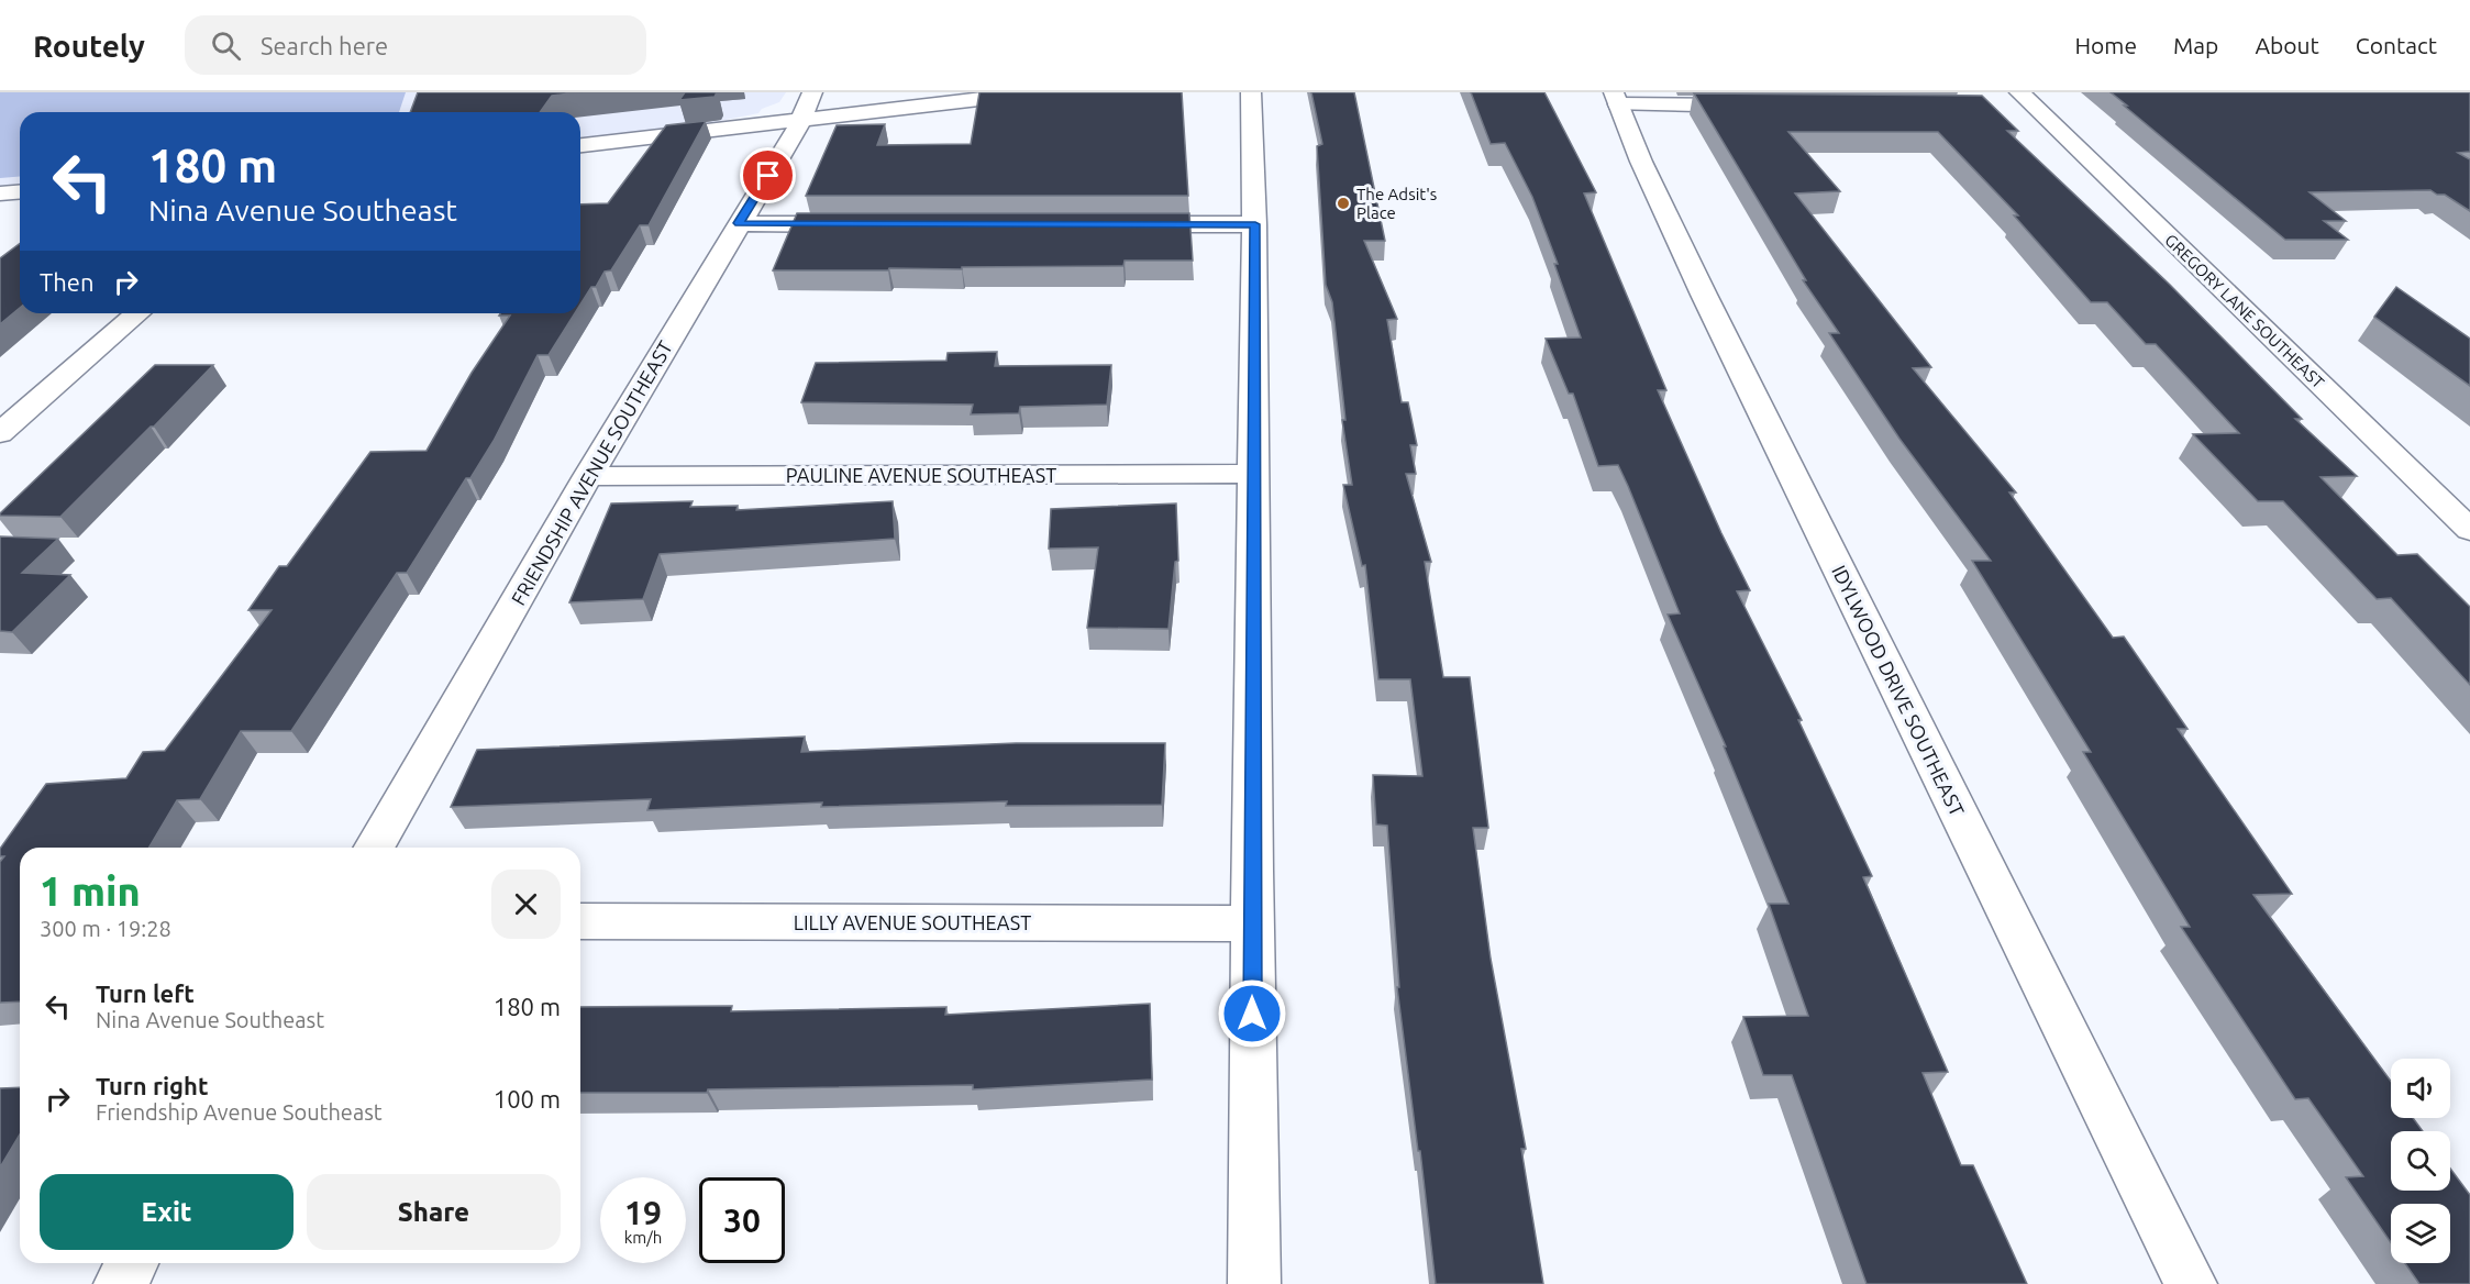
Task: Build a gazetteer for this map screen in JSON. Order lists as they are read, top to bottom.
{
  "streets": {
    "street": [
      "GREGORY LANE SOUTHEAST",
      "FRIENDSHIP AVENUE SOUTHEAST",
      "PAULINE AVENUE SOUTHEAST",
      "IDYLWOOD DRIVE SOUTHEAST",
      "LILLY AVENUE SOUTHEAST"
    ]
  },
  "crossings": [
    ["FRIENDSHIP AVENUE SOUTHEAST", "PAULINE AVENUE SOUTHEAST"]
  ],
  "places": ["The Adsit's Place"],
  "page": {
    "header": "Routely",
    "search": "Search here",
    "nav": [
      "Home",
      "Map",
      "About",
      "Contact"
    ],
    "turn": ["180 m", "Nina Avenue Southeast"],
    "then": "Then",
    "heading": ["1 min", "300 m · 19:28"],
    "list": [
      {
        "name": "Turn left",
        "note": "Nina Avenue Southeast",
        "value": "180 m"
      },
      {
        "name": "Turn right",
        "note": "Friendship Avenue Southeast",
        "value": "100 m"
      }
    ],
    "buttons": ["Exit", "Share"],
    "speed": "19 km/h",
    "limit": "30"
  }
}
